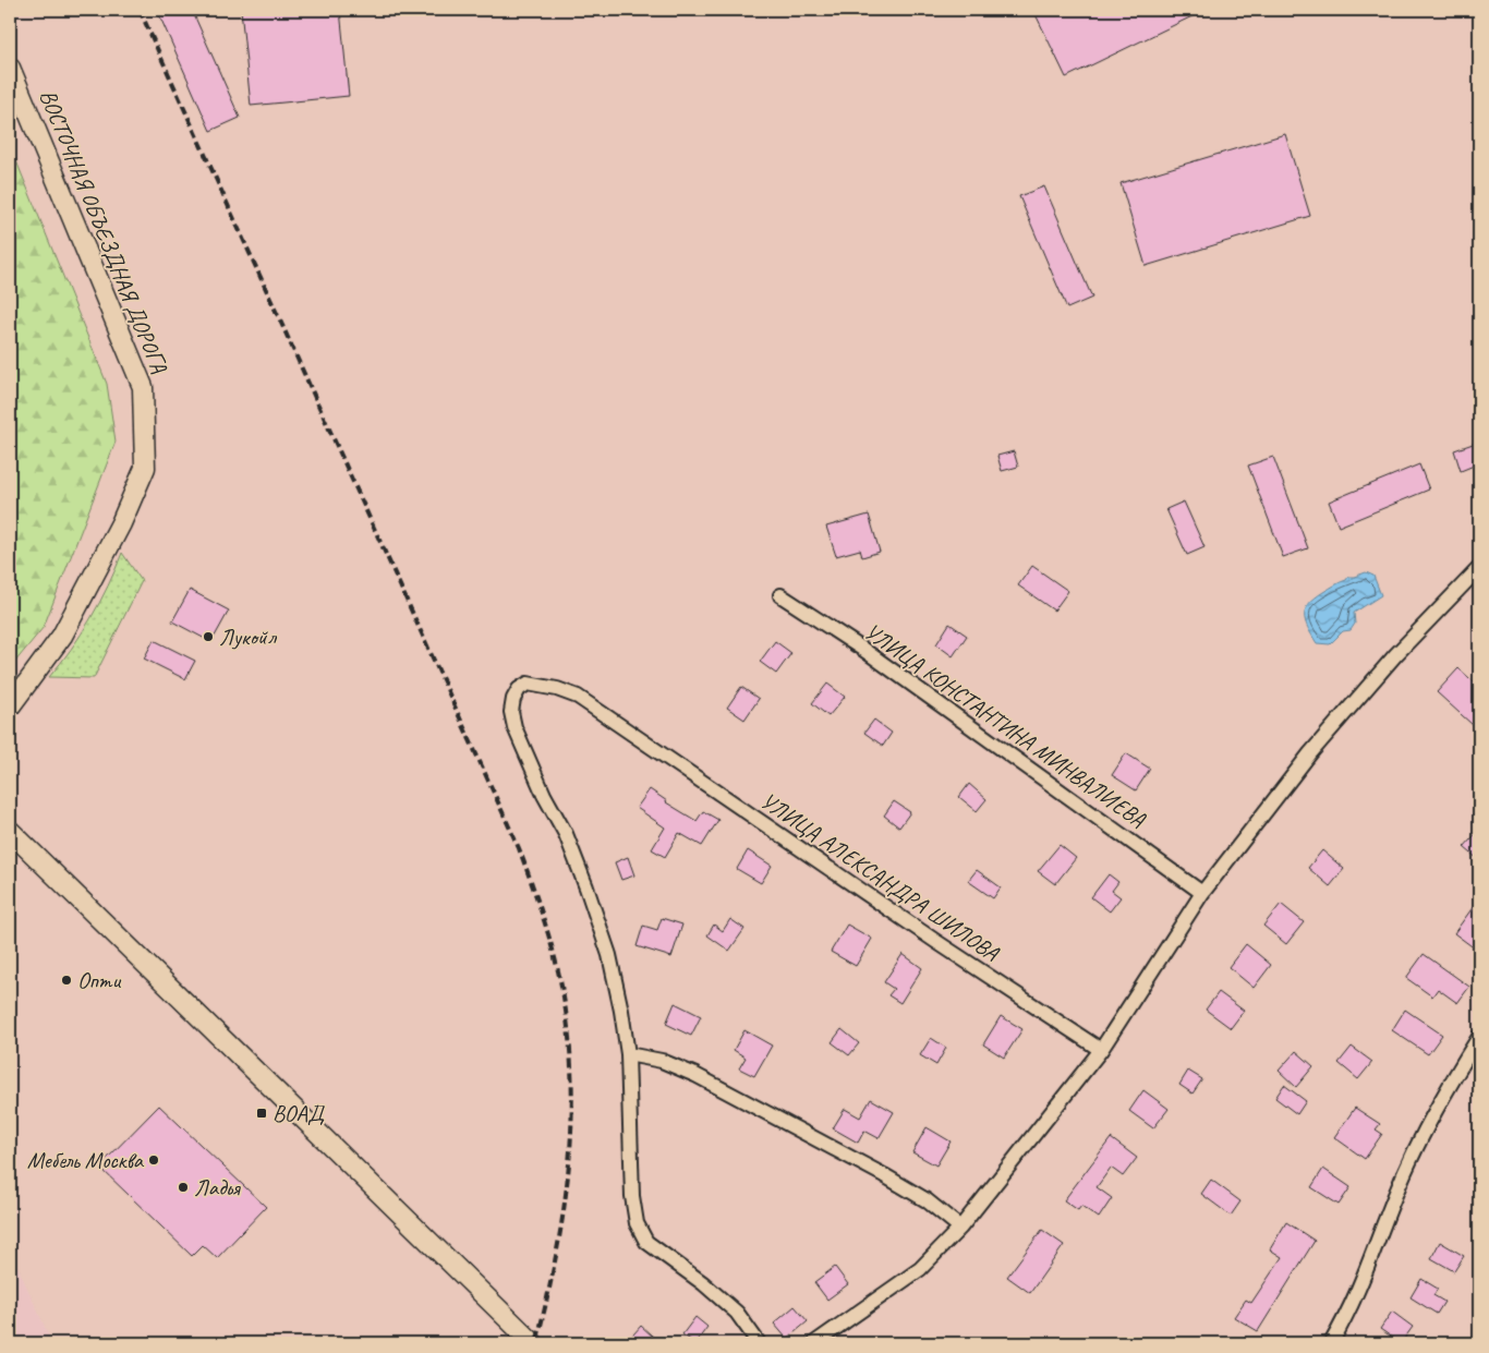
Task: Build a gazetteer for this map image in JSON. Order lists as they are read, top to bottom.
{
  "streets": {
    "main road": ["ВОСТОЧНАЯ ОБЪЕЗДНАЯ ДОРОГА"],
    "street": ["УЛИЦА КОНСТАНТИНА МИНВАЛИЕВА", "УЛИЦА АЛЕКСАНДРА ШИЛОВА"]
  },
  "places": {
    "other": [
      "Лукойл",
      "Опти",
      "Мебель Москва",
      "Ладья"
    ],
    "transit": ["ВОАД"]
  }
}
